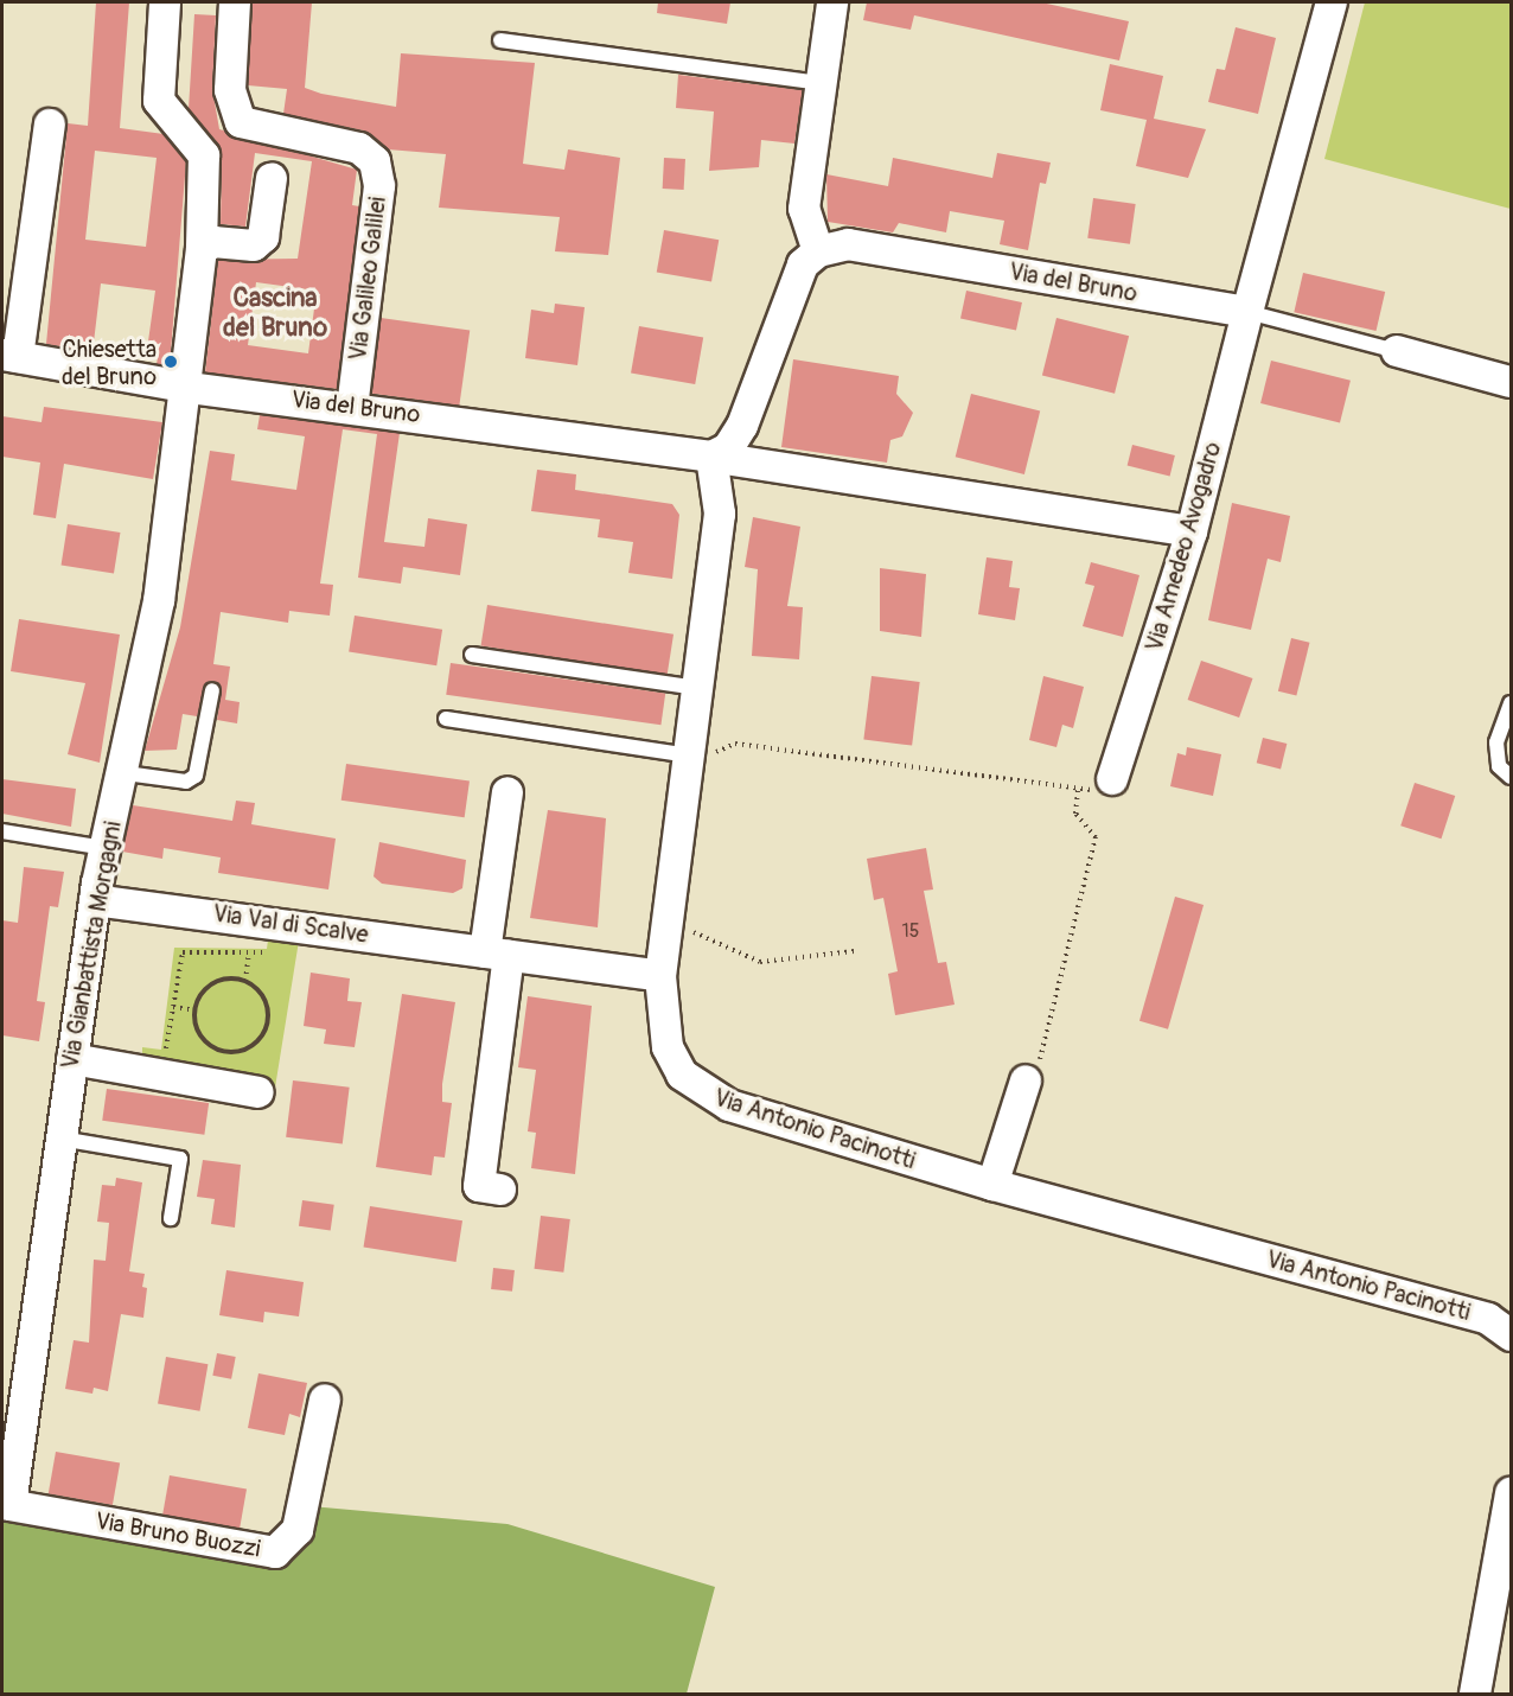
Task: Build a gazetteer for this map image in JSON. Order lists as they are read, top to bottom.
{
  "streets": {
    "street": [
      "Via Galileo Galilei",
      "Via del Bruno",
      "Via Amedeo Avogadro",
      "Via Val di Scalve",
      "Via Gianbattista Morgagni",
      "Via Antonio Pacinotti",
      "Via Bruno Buozzi"
    ]
  },
  "crossings": [
    ["Via Galileo Galilei", "Via del Bruno"],
    ["Via del Bruno", "Via Amedeo Avogadro"],
    ["Via del Bruno", "Via Gianbattista Morgagni"],
    ["Via del Bruno", "Via Antonio Pacinotti"],
    ["Via Val di Scalve", "Via Gianbattista Morgagni"],
    ["Via Val di Scalve", "Via Antonio Pacinotti"],
    ["Via Gianbattista Morgagni", "Via Bruno Buozzi"]
  ],
  "districts": ["Cascina del Bruno"],
  "places": ["Chiesetta del Bruno"],
  "house_numbers": ["15"]
}
